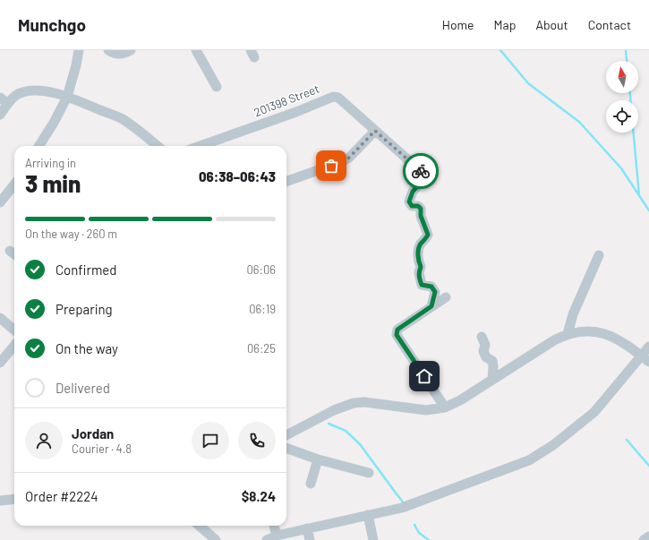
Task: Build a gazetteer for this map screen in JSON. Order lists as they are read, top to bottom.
{
  "streets": {
    "street": ["201398 Street"]
  },
  "north": "top",
  "page": {
    "header": "Munchgo",
    "nav": [
      "Home",
      "Map",
      "About",
      "Contact"
    ],
    "heading": ["3 min", "Arriving in", "06:38–06:43"],
    "panel": [
      "Jordan",
      "Courier · 4.8",
      "Order #2224",
      "$8.24"
    ],
    "bar": "On the way · 260 m",
    "list": [
      ["Confirmed", "06:06"],
      ["Preparing", "06:19"],
      ["On the way", "06:25"],
      "Delivered"
    ]
  }
}
